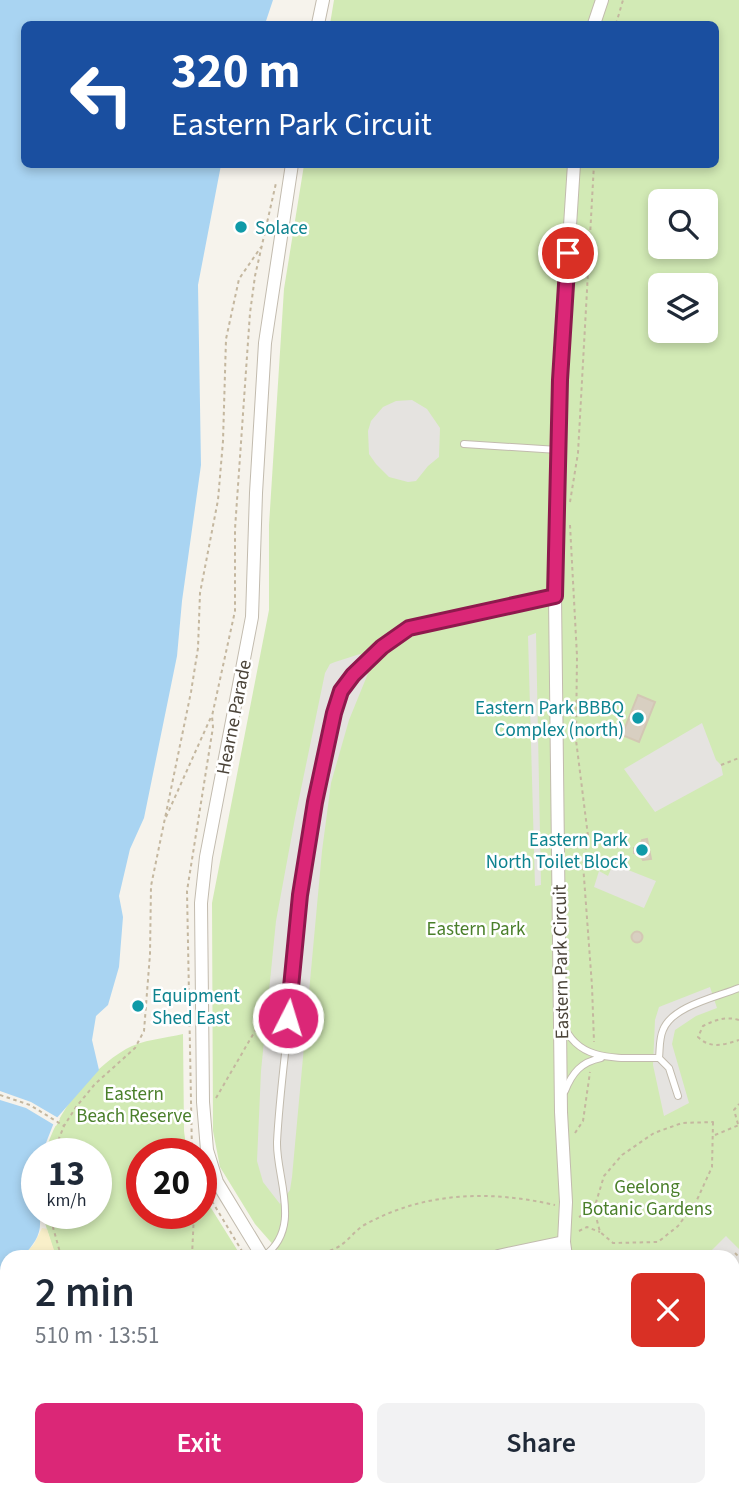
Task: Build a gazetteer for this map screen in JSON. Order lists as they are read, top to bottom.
{
  "streets": {
    "street": ["Hearne Parade", "Eastern Park Circuit"]
  },
  "parks": ["Eastern Park", "Eastern Beach Reserve", "Geelong Botanic Gardens"],
  "places": [
    "Solace",
    "Eastern Park BBBQ Complex (north)",
    "Eastern Park North Toilet Block",
    "Equipment Shed East"
  ],
  "page": {
    "turn": ["320 m", "Eastern Park Circuit"],
    "speed": "13 km/h",
    "limit": "20",
    "heading": ["2 min", "510 m · 13:51"],
    "buttons": ["Exit", "Share"]
  }
}
